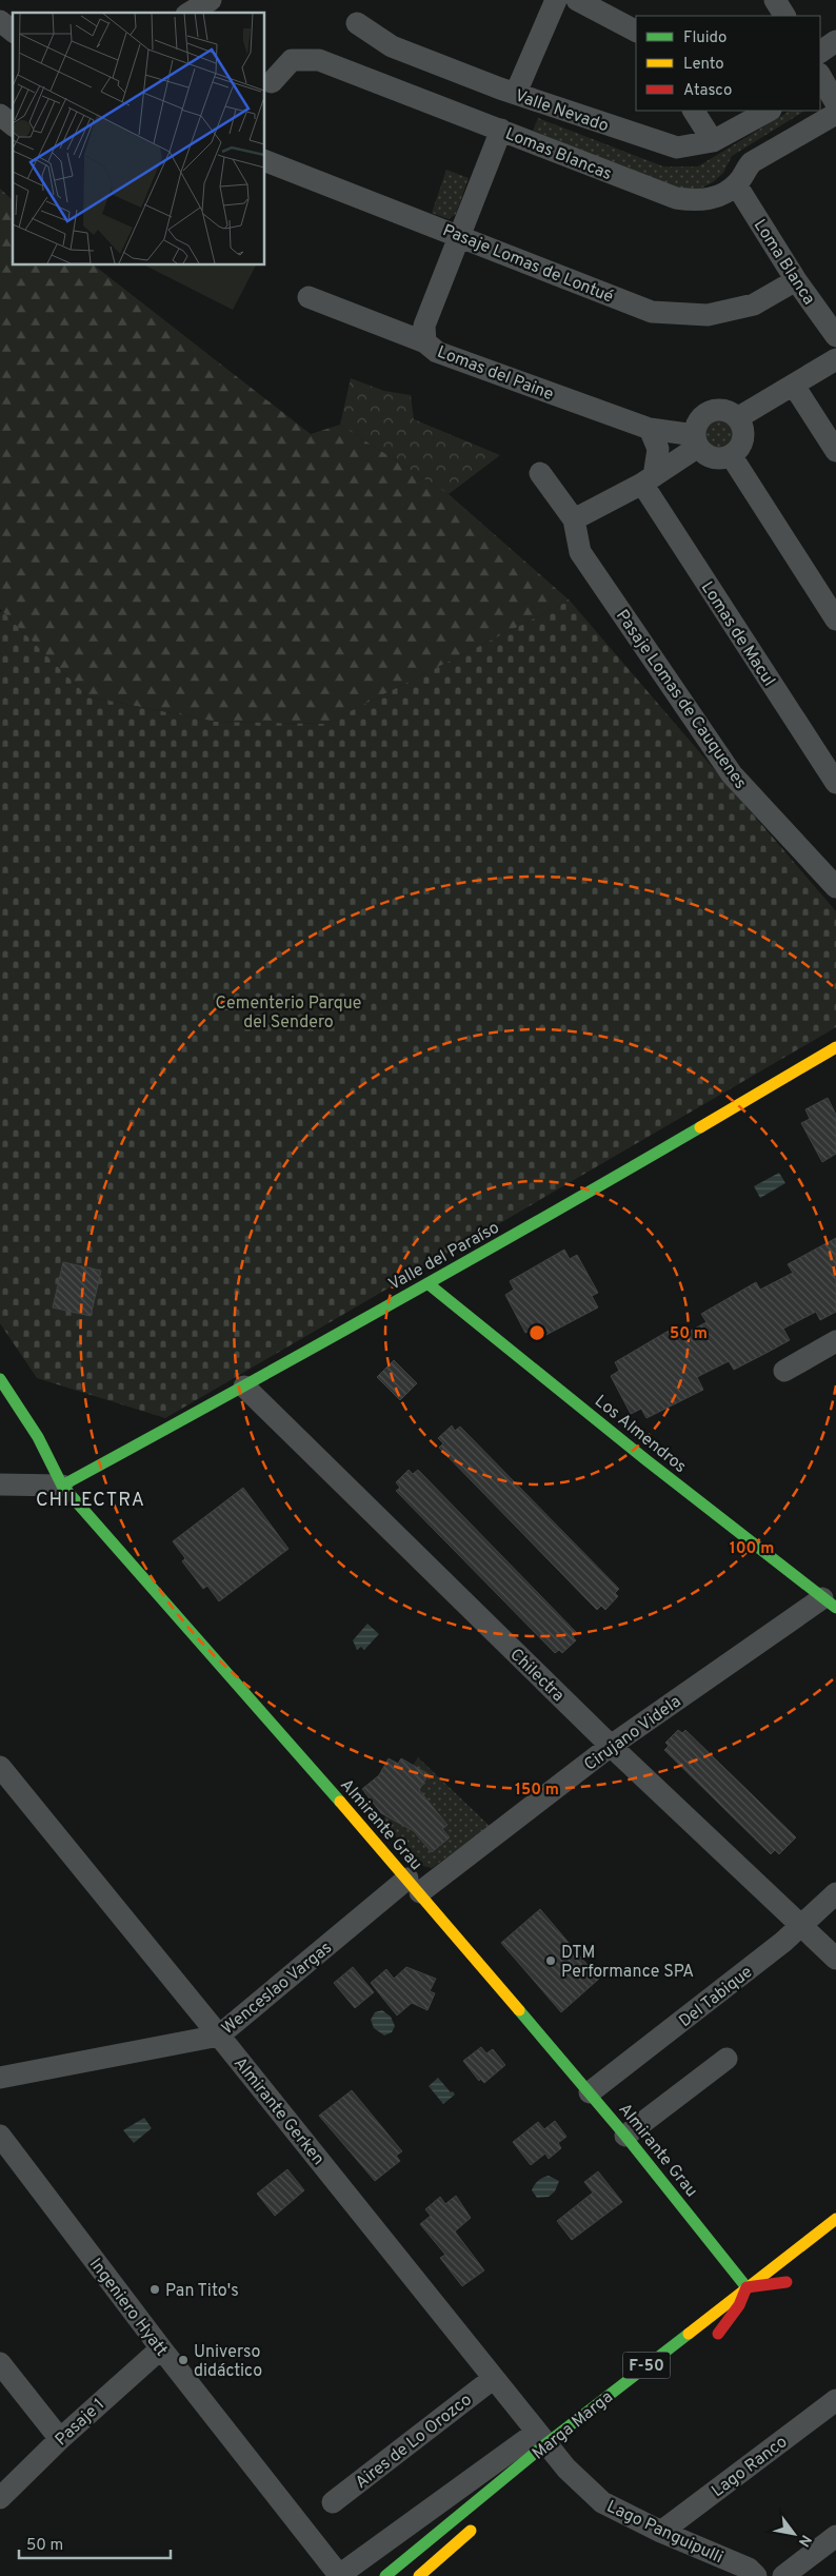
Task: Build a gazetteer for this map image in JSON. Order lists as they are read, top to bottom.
{
  "streets": {
    "street": [
      "Valle Nevado",
      "Lomas Blancas",
      "Loma Blanca",
      "Pasaje Lomas de Lontué",
      "Lomas del Paine",
      "Lomas de Macul",
      "Pasaje Lomas de Cauquenes",
      "Valle del Paraíso",
      "Los Almendros",
      "Chilectra",
      "Cirujano Videla",
      "Almirante Grau",
      "Wenceslao Vargas",
      "Del Tabique",
      "Almirante Gerken",
      "Ingeniero Hyatt",
      "F-50",
      "Pasaje 1",
      "Marga Marga",
      "Aires de Lo Orozco",
      "Lago Ranco",
      "Lago Panguipulli"
    ]
  },
  "crossings": [
    ["Lomas Blancas", "Loma Blanca"],
    ["Lomas Blancas", "Lomas del Paine"],
    ["Loma Blanca", "Pasaje Lomas de Lontué"],
    ["Pasaje Lomas de Lontué", "Lomas del Paine"],
    ["Valle del Paraíso", "Los Almendros"],
    ["Valle del Paraíso", "Chilectra"],
    ["Valle del Paraíso", "Almirante Grau"],
    ["Los Almendros", "Cirujano Videla"],
    ["Chilectra", "Cirujano Videla"],
    ["Chilectra", "Del Tabique"],
    ["Cirujano Videla", "Almirante Grau"],
    ["Cirujano Videla", "Wenceslao Vargas"],
    ["Almirante Grau", "Wenceslao Vargas"],
    ["Almirante Grau", "Del Tabique"],
    ["Almirante Grau", "Marga Marga"],
    ["Wenceslao Vargas", "Almirante Gerken"],
    ["Almirante Gerken", "Marga Marga"],
    ["Almirante Gerken", "Aires de Lo Orozco"],
    ["Almirante Gerken", "Lago Panguipulli"],
    ["Ingeniero Hyatt", "Pasaje 1"],
    ["Ingeniero Hyatt", "Marga Marga"],
    ["Marga Marga", "Lago Panguipulli"],
    ["Lago Ranco", "Lago Panguipulli"]
  ],
  "districts": ["CHILECTRA"],
  "parks": ["Cementerio Parque del Sendero"],
  "places": ["DTM Performance SPA", "Pan Tito's", "Universo didáctico"],
  "legend": ["Fluido", "Lento", "Atasco"],
  "scale_bar": "50 m",
  "north": "bottom right",
  "rings": ["50 m", "100 m", "150 m"]
}
